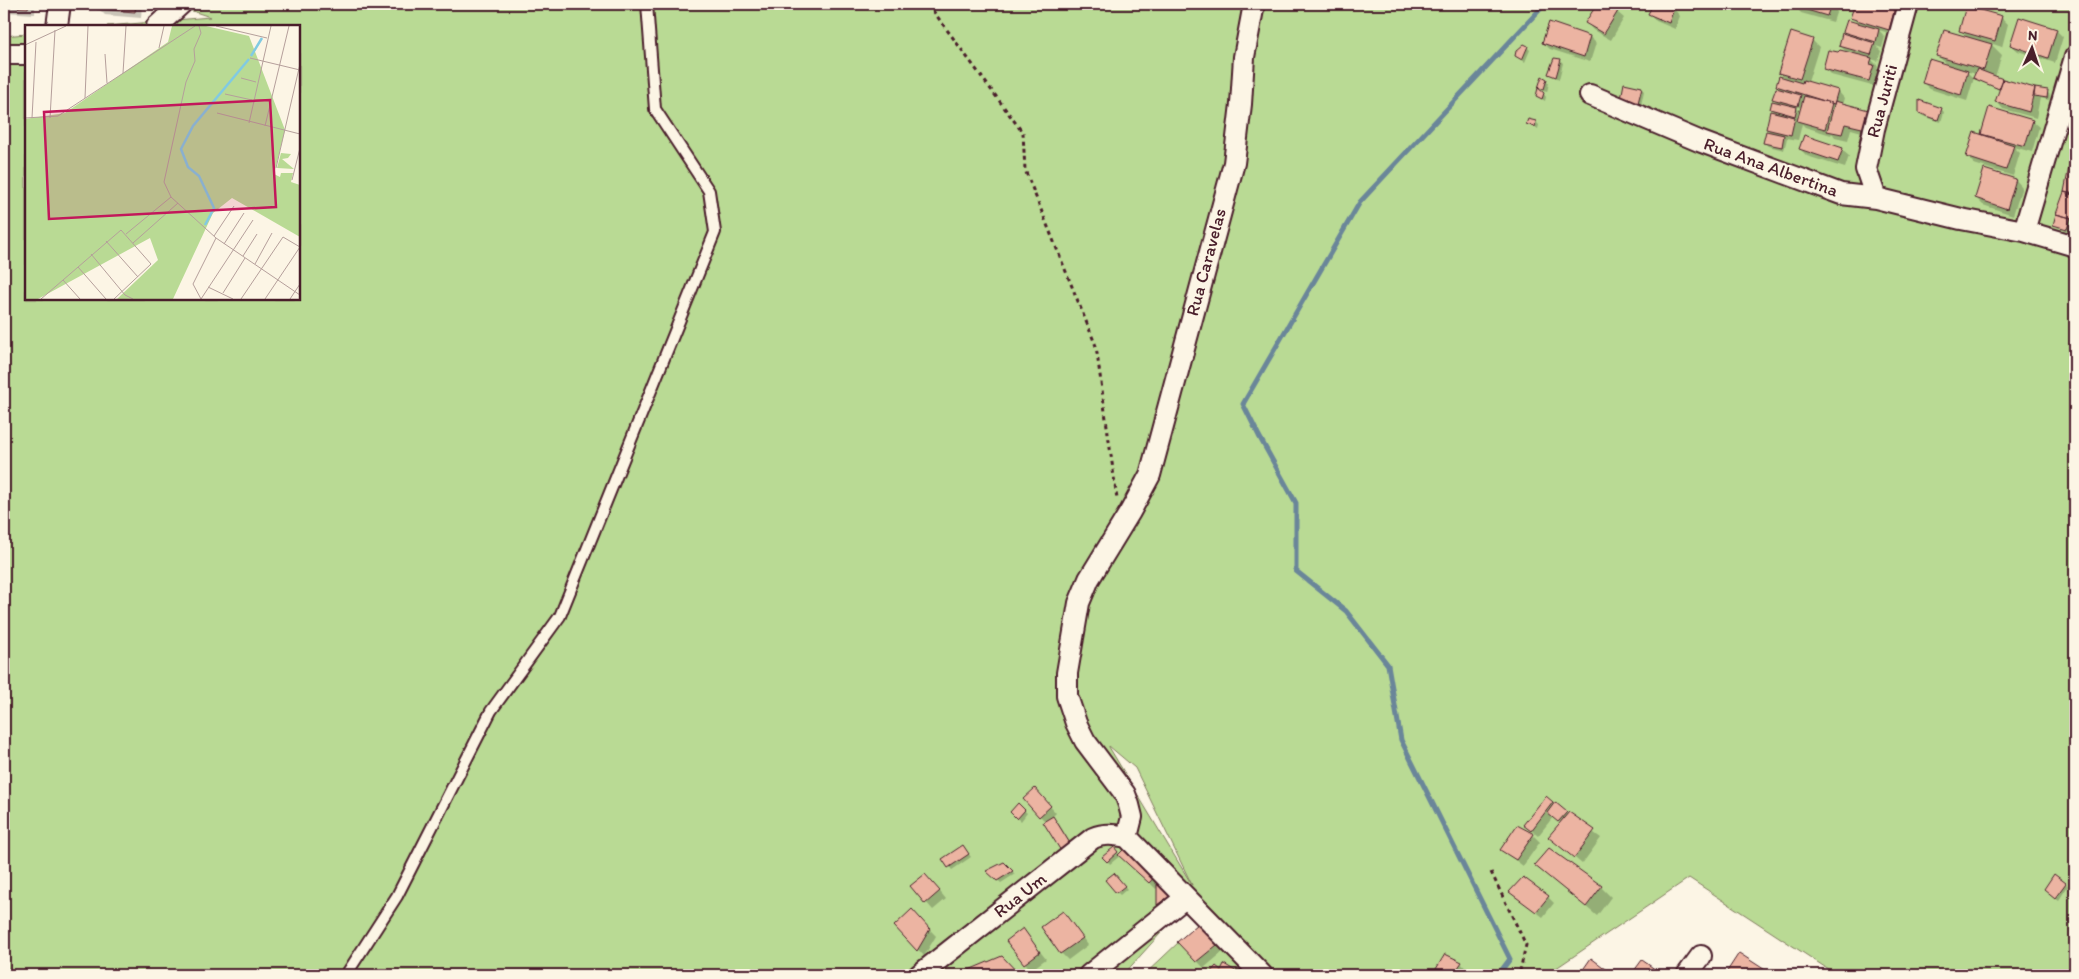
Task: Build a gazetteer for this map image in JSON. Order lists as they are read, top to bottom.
{
  "streets": {
    "street": [
      "Rua Juriti",
      "Rua Ana Albertina",
      "Rua Caravelas",
      "Rua Um"
    ]
  },
  "crossings": [
    ["Rua Juriti", "Rua Ana Albertina"],
    ["Rua Caravelas", "Rua Um"]
  ],
  "north": "top"
}
